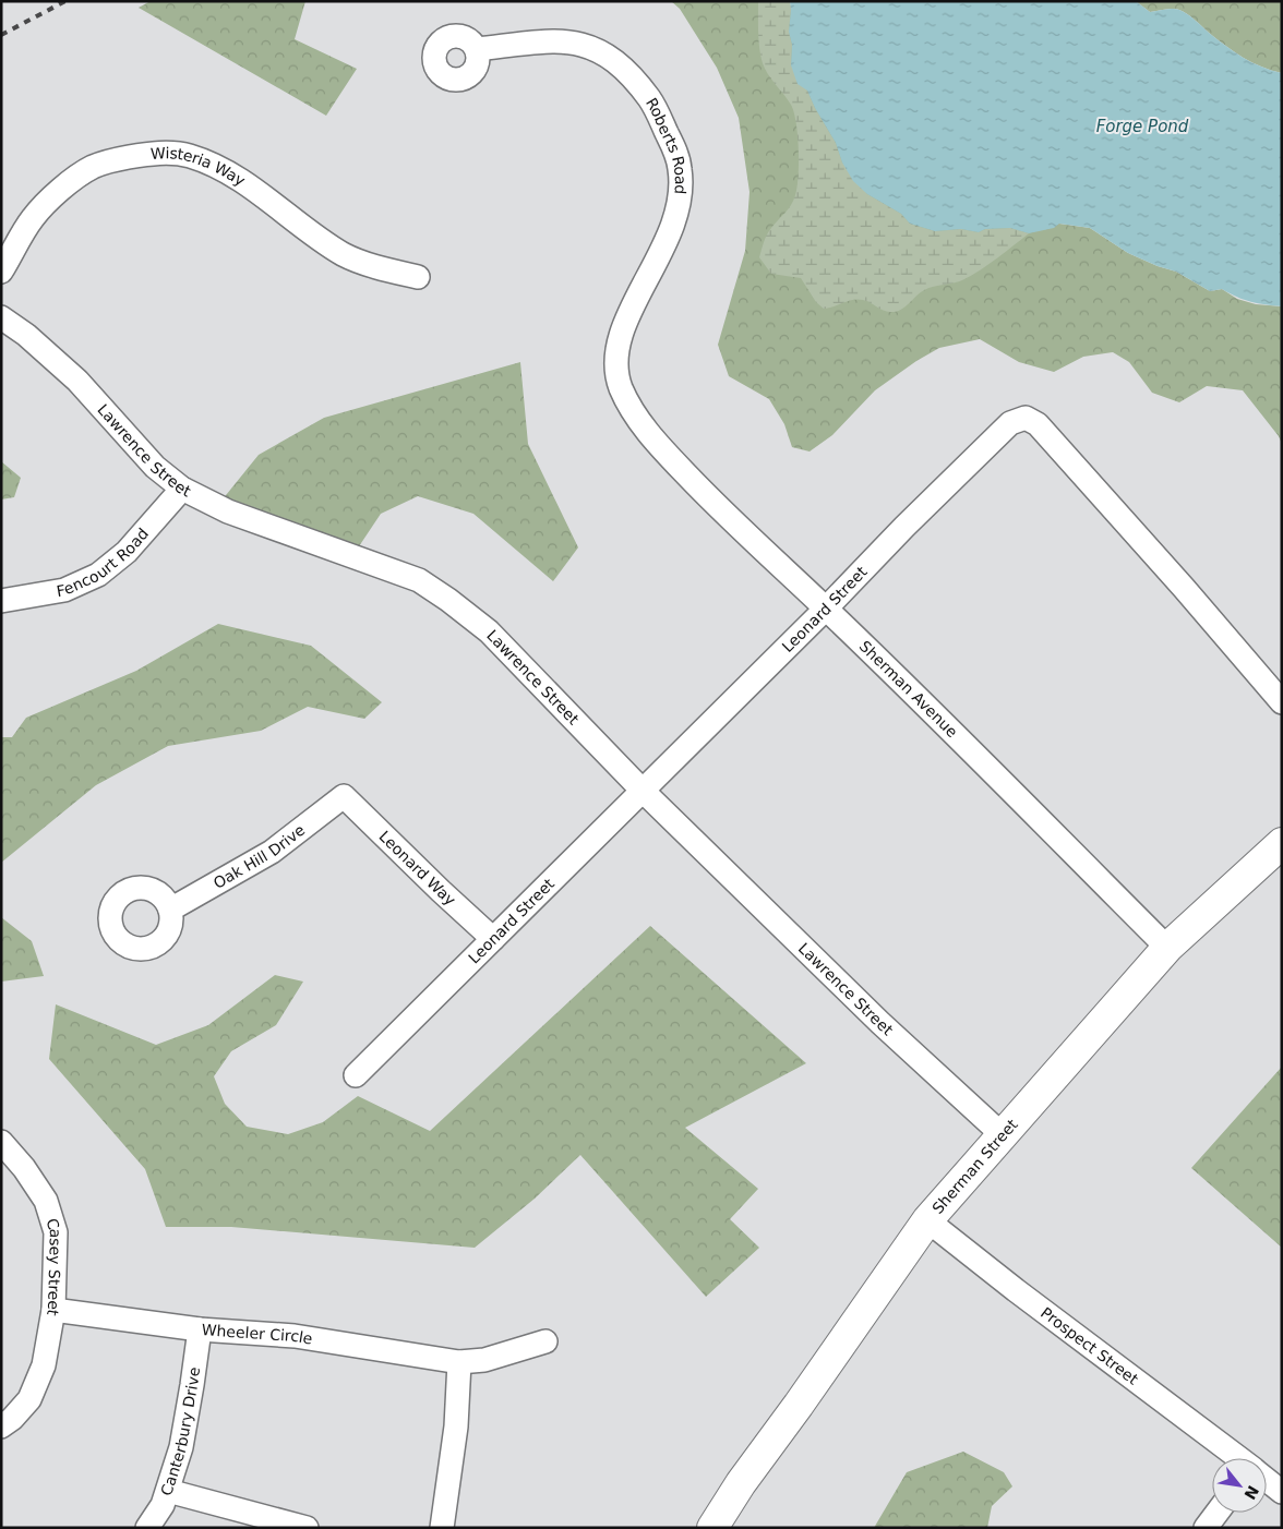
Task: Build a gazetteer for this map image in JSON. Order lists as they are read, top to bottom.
{
  "streets": {
    "main road": ["Sherman Street"],
    "street": [
      "Roberts Road",
      "Wisteria Way",
      "Lawrence Street",
      "Fencourt Road",
      "Leonard Street",
      "Sherman Avenue",
      "Oak Hill Drive",
      "Leonard Way",
      "Casey Street",
      "Wheeler Circle",
      "Prospect Street",
      "Canterbury Drive"
    ]
  },
  "crossings": [
    ["Roberts Road", "Sherman Avenue"],
    ["Lawrence Street", "Fencourt Road"],
    ["Lawrence Street", "Leonard Street"],
    ["Lawrence Street", "Sherman Street"],
    ["Leonard Street", "Sherman Avenue"],
    ["Leonard Street", "Leonard Way"],
    ["Sherman Avenue", "Sherman Street"],
    ["Oak Hill Drive", "Leonard Way"],
    ["Sherman Street", "Prospect Street"],
    ["Casey Street", "Wheeler Circle"],
    ["Wheeler Circle", "Canterbury Drive"]
  ],
  "water": ["Forge Pond"],
  "north": "bottom right"
}
